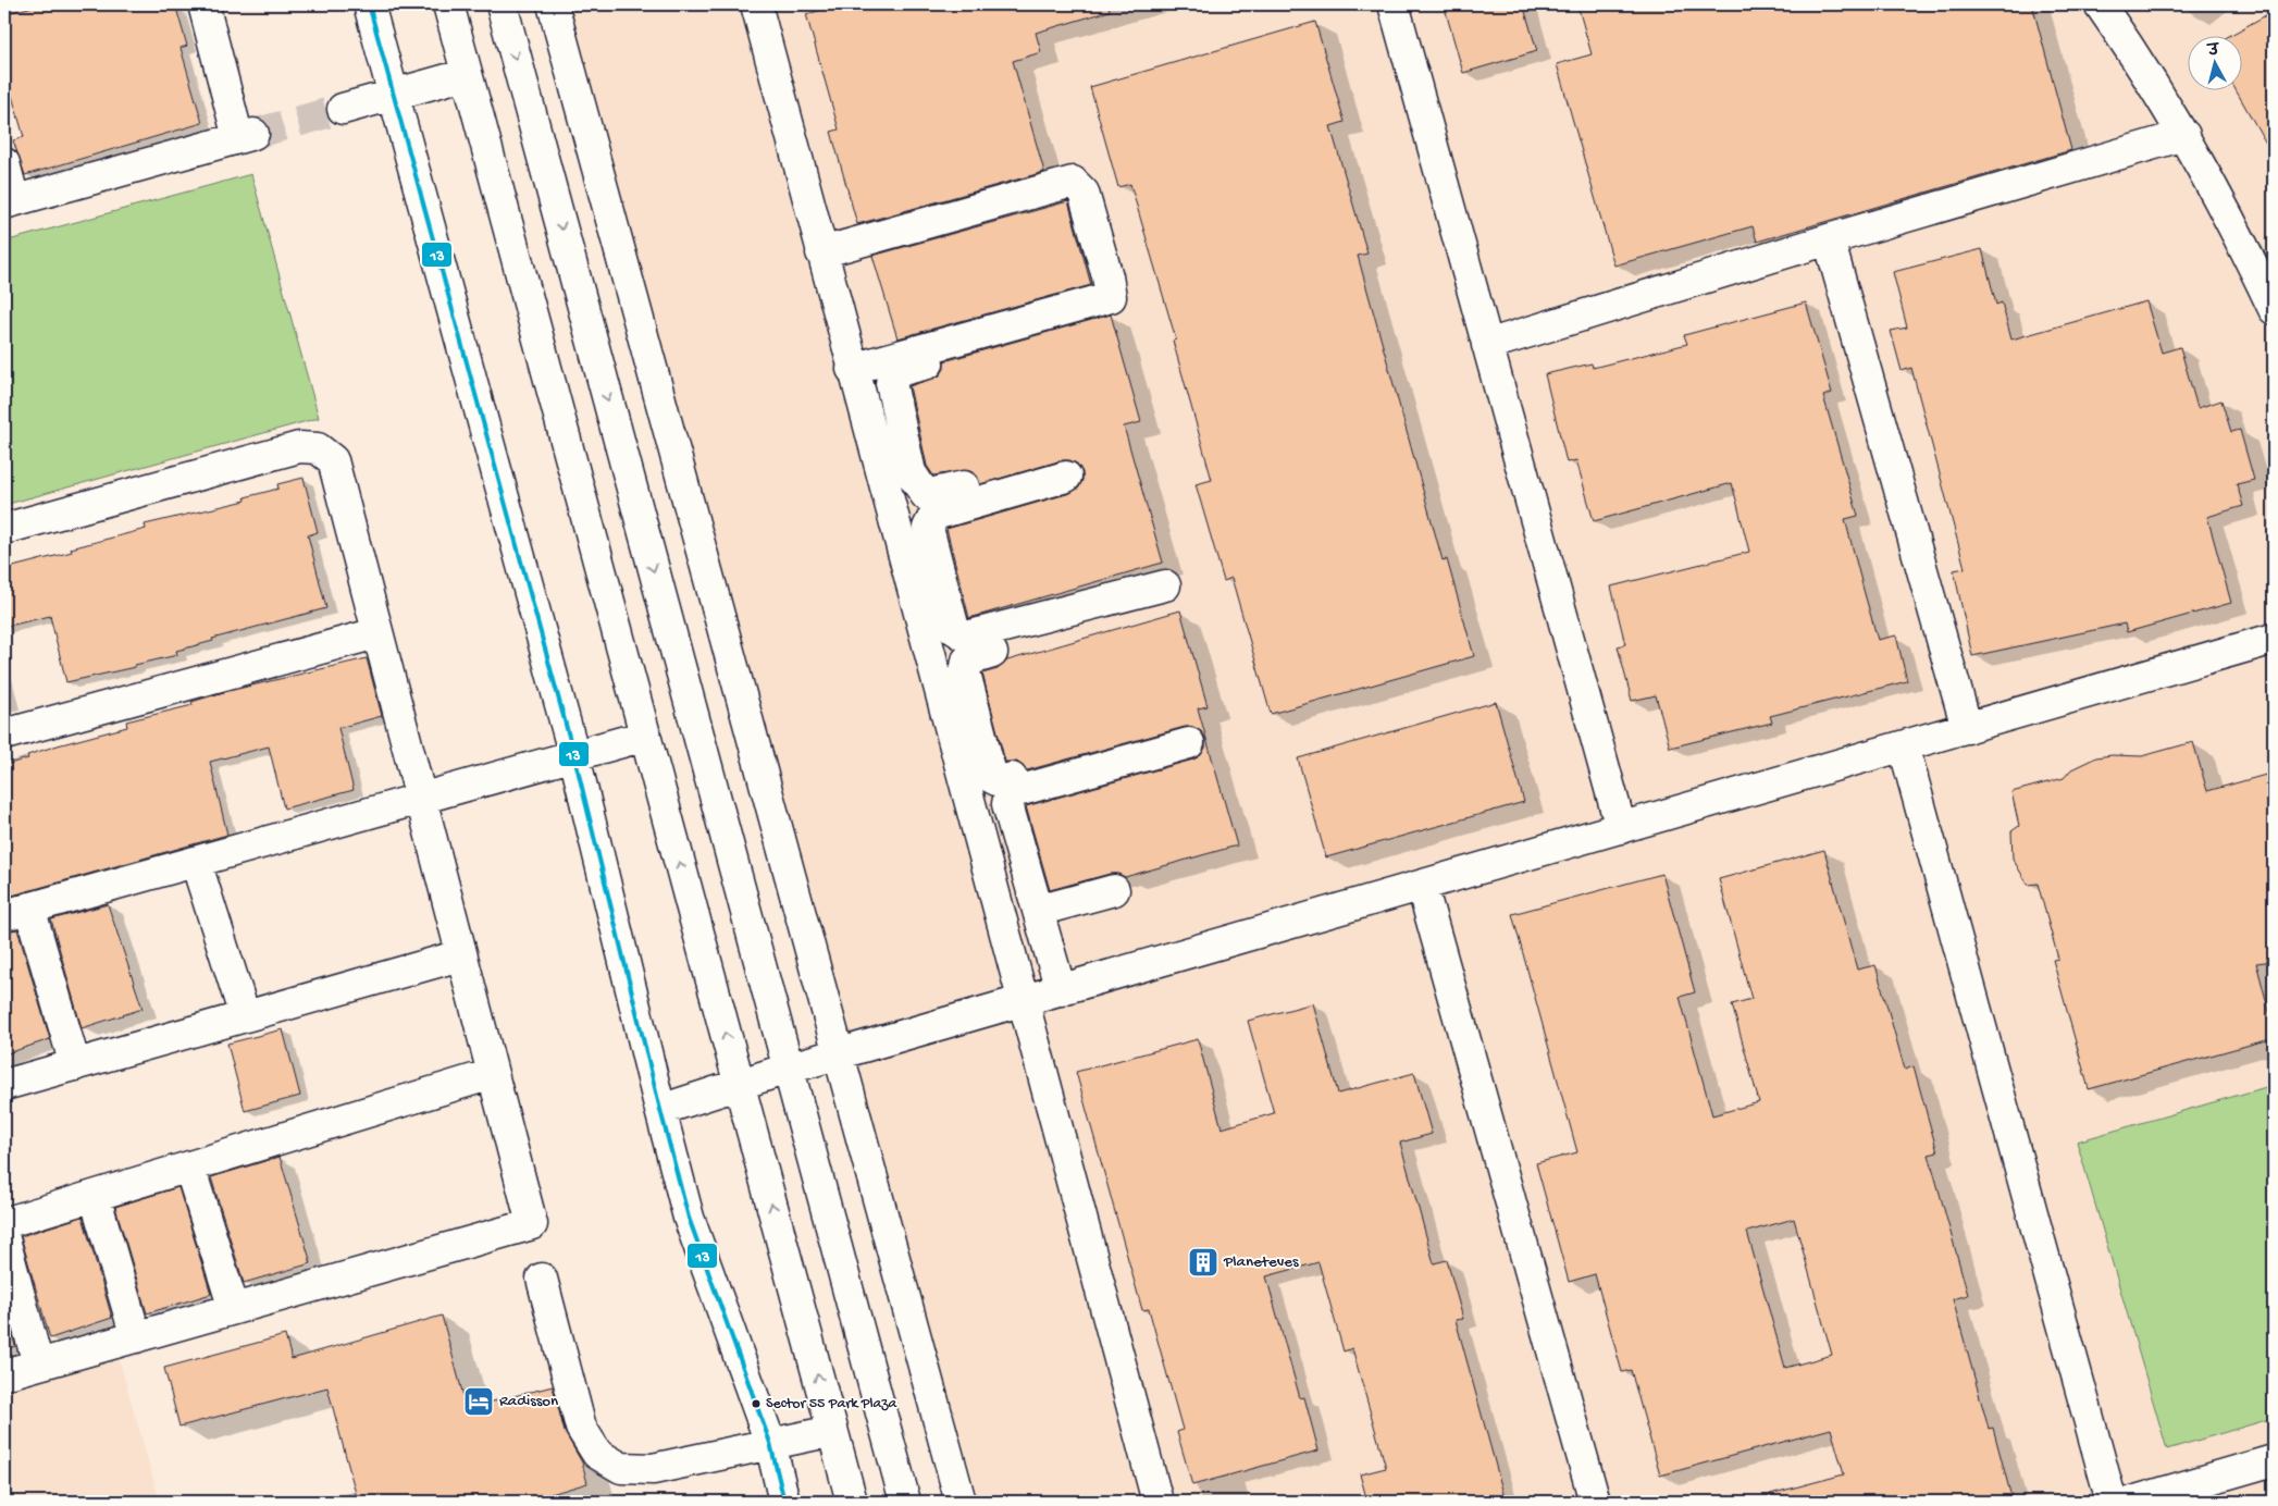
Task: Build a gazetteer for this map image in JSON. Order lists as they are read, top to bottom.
{
  "places": {
    "building": ["Planeteves"],
    "hotel": ["Radisson"],
    "other": ["Sector 55 Park Plaza"]
  },
  "lines": ["transit line 13"],
  "north": "top"
}
